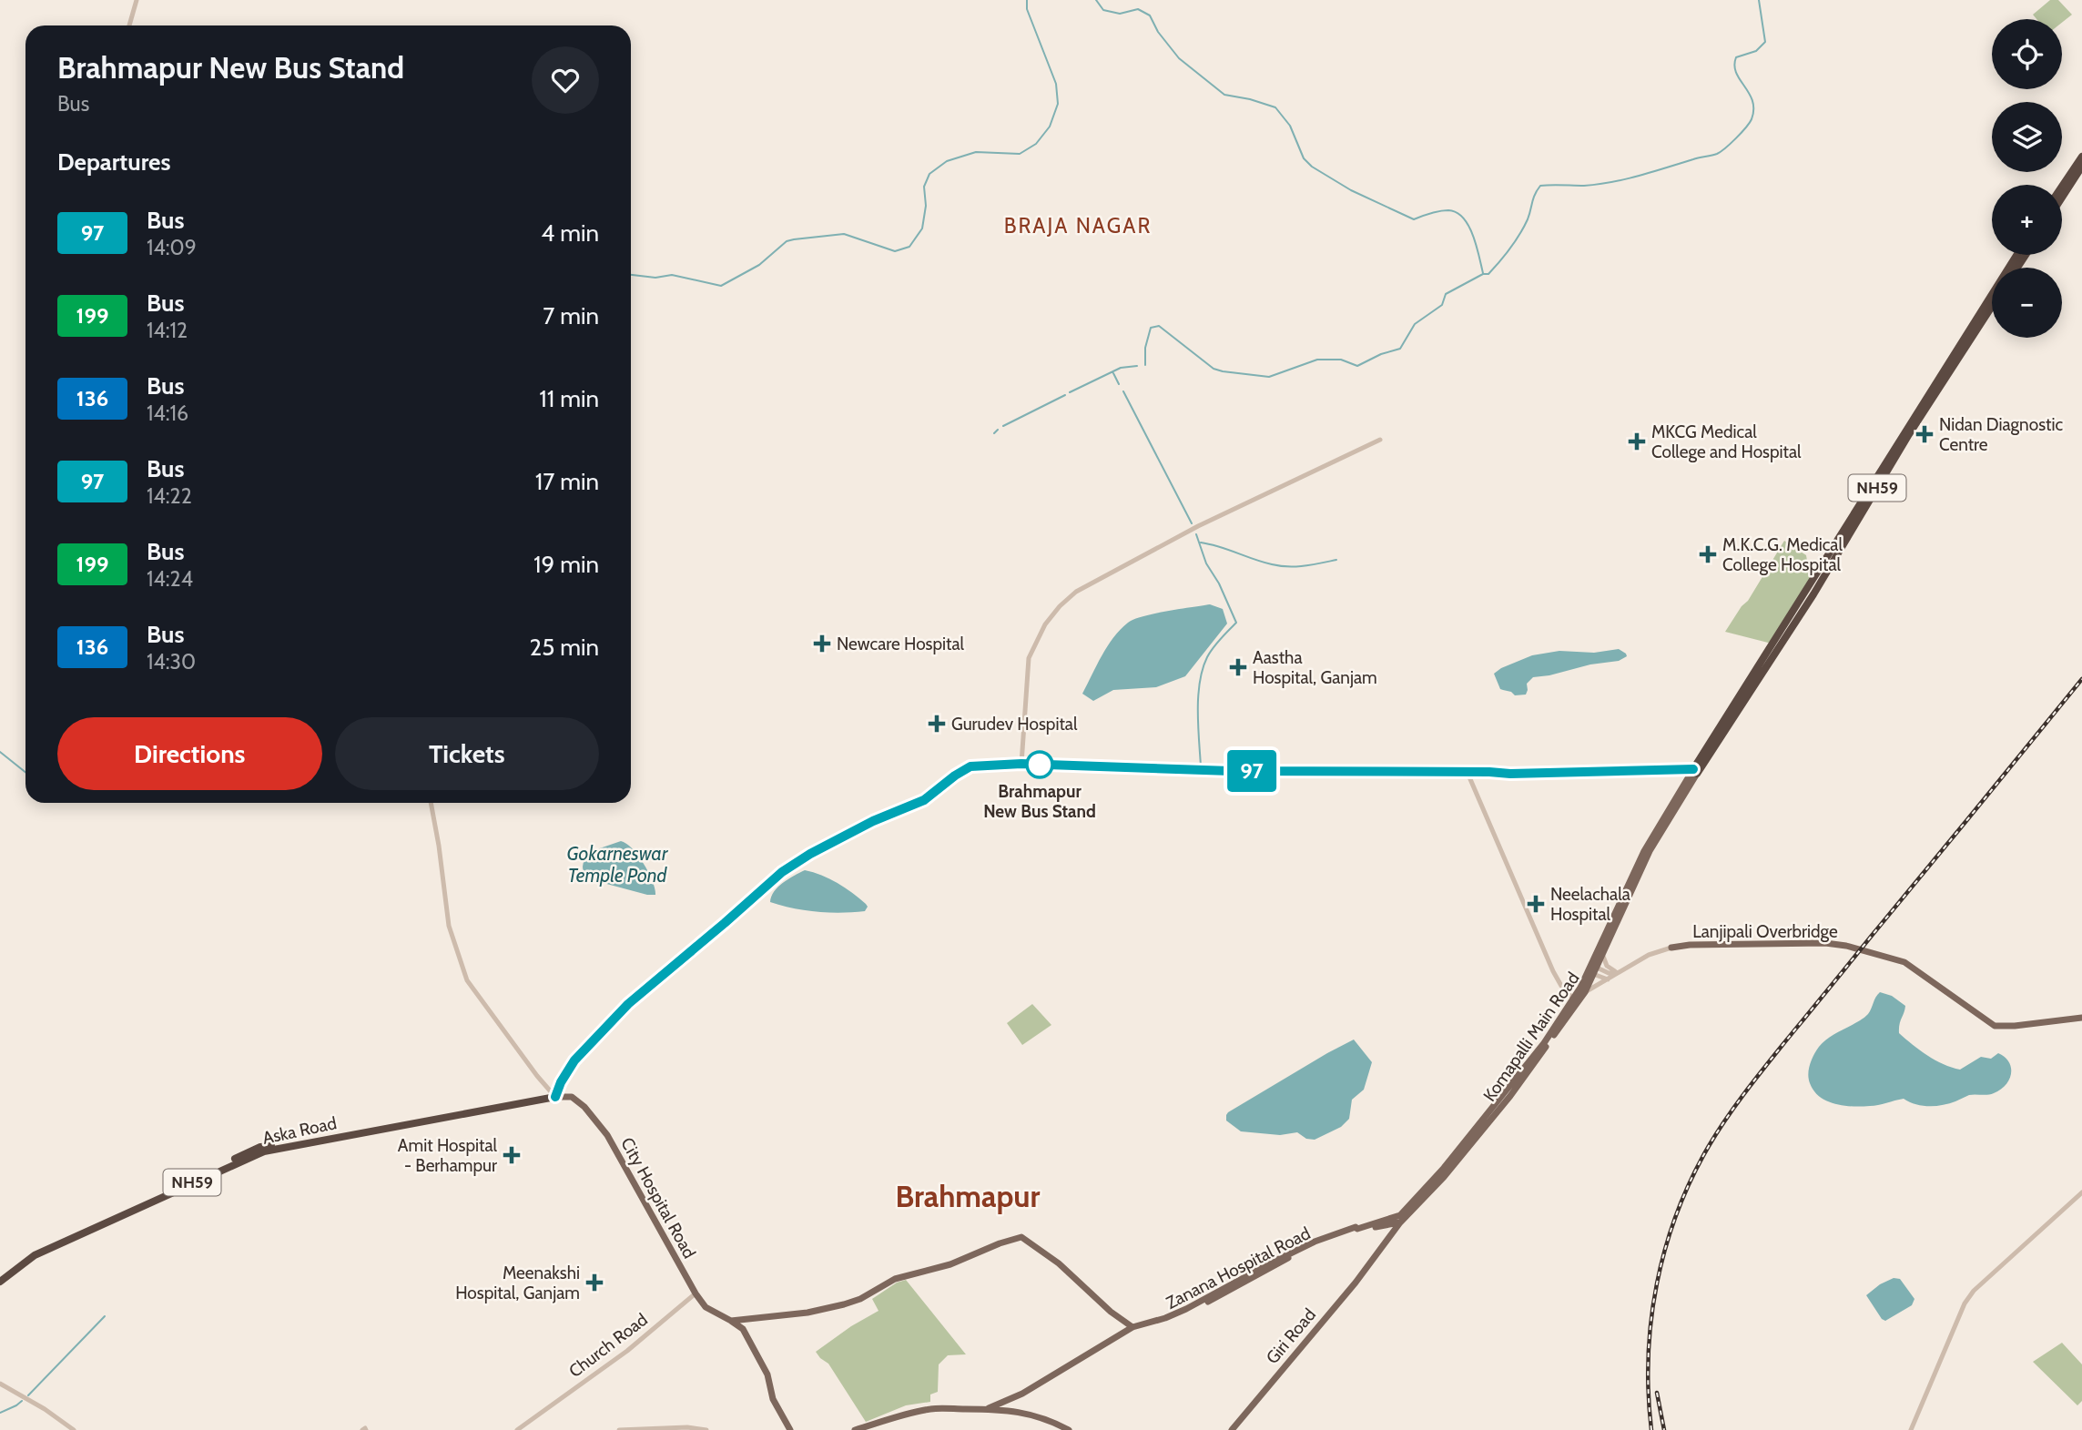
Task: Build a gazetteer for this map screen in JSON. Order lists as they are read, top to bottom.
{
  "streets": {
    "highway": ["NH59", "Aska Road"],
    "main road": [
      "Lanjipali Overbridge",
      "Komapalli Main Road",
      "City Hospital Road",
      "Zanana Hospital Road",
      "Giri Road"
    ],
    "street": ["Church Road"]
  },
  "crossings": [
    ["NH59", "Komapalli Main Road"],
    ["Lanjipali Overbridge", "Komapalli Main Road"],
    ["Komapalli Main Road", "Zanana Hospital Road"],
    ["Komapalli Main Road", "Giri Road"],
    ["Aska Road", "City Hospital Road"],
    ["City Hospital Road", "Church Road"],
    ["Zanana Hospital Road", "Giri Road"]
  ],
  "districts": ["BRAJA NAGAR", "Brahmapur"],
  "water": ["Gokarneswar Temple Pond"],
  "places": {
    "health": [
      "Nidan Diagnostic Centre",
      "MKCG Medical College and Hospital",
      "M.K.C.G. Medical College Hospital",
      "Newcare Hospital",
      "Aastha Hospital, Ganjam",
      "Gurudev Hospital",
      "Neelachala Hospital",
      "Amit Hospital - Berhampur",
      "Meenakshi Hospital, Ganjam"
    ],
    "other": ["Brahmapur New Bus Stand"]
  },
  "lines": ["bus line 97"],
  "page": {
    "on_map": "97",
    "map_buttons": ["+", "−"],
    "heading": [
      ["Brahmapur New Bus Stand", "Bus"],
      "Departures"
    ],
    "list": [
      {
        "mark": "97",
        "name": "Bus",
        "note": "14:09",
        "value": "4 min"
      },
      {
        "mark": "199",
        "name": "Bus",
        "note": "14:12",
        "value": "7 min"
      },
      {
        "mark": "136",
        "name": "Bus",
        "note": "14:16",
        "value": "11 min"
      },
      {
        "mark": "97",
        "name": "Bus",
        "note": "14:22",
        "value": "17 min"
      },
      {
        "mark": "199",
        "name": "Bus",
        "note": "14:24",
        "value": "19 min"
      },
      {
        "mark": "136",
        "name": "Bus",
        "note": "14:30",
        "value": "25 min"
      }
    ],
    "buttons": ["Directions", "Tickets"]
  }
}
